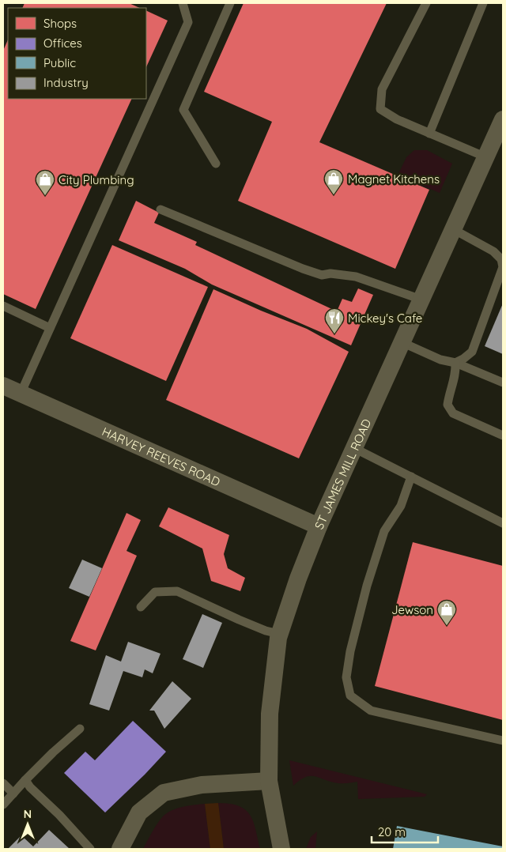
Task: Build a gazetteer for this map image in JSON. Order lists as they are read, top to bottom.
{
  "streets": {
    "street": ["HARVEY REEVES ROAD", "ST JAMES MILL ROAD"]
  },
  "crossings": [
    ["HARVEY REEVES ROAD", "ST JAMES MILL ROAD"]
  ],
  "places": {
    "shop": ["Magnet Kitchens", "City Plumbing", "Jewson"],
    "restaurant": ["Mickey's Cafe"]
  },
  "legend": [
    "Shops",
    "Offices",
    "Public",
    "Industry"
  ],
  "scale_bar": "20 m",
  "north": "top"
}
